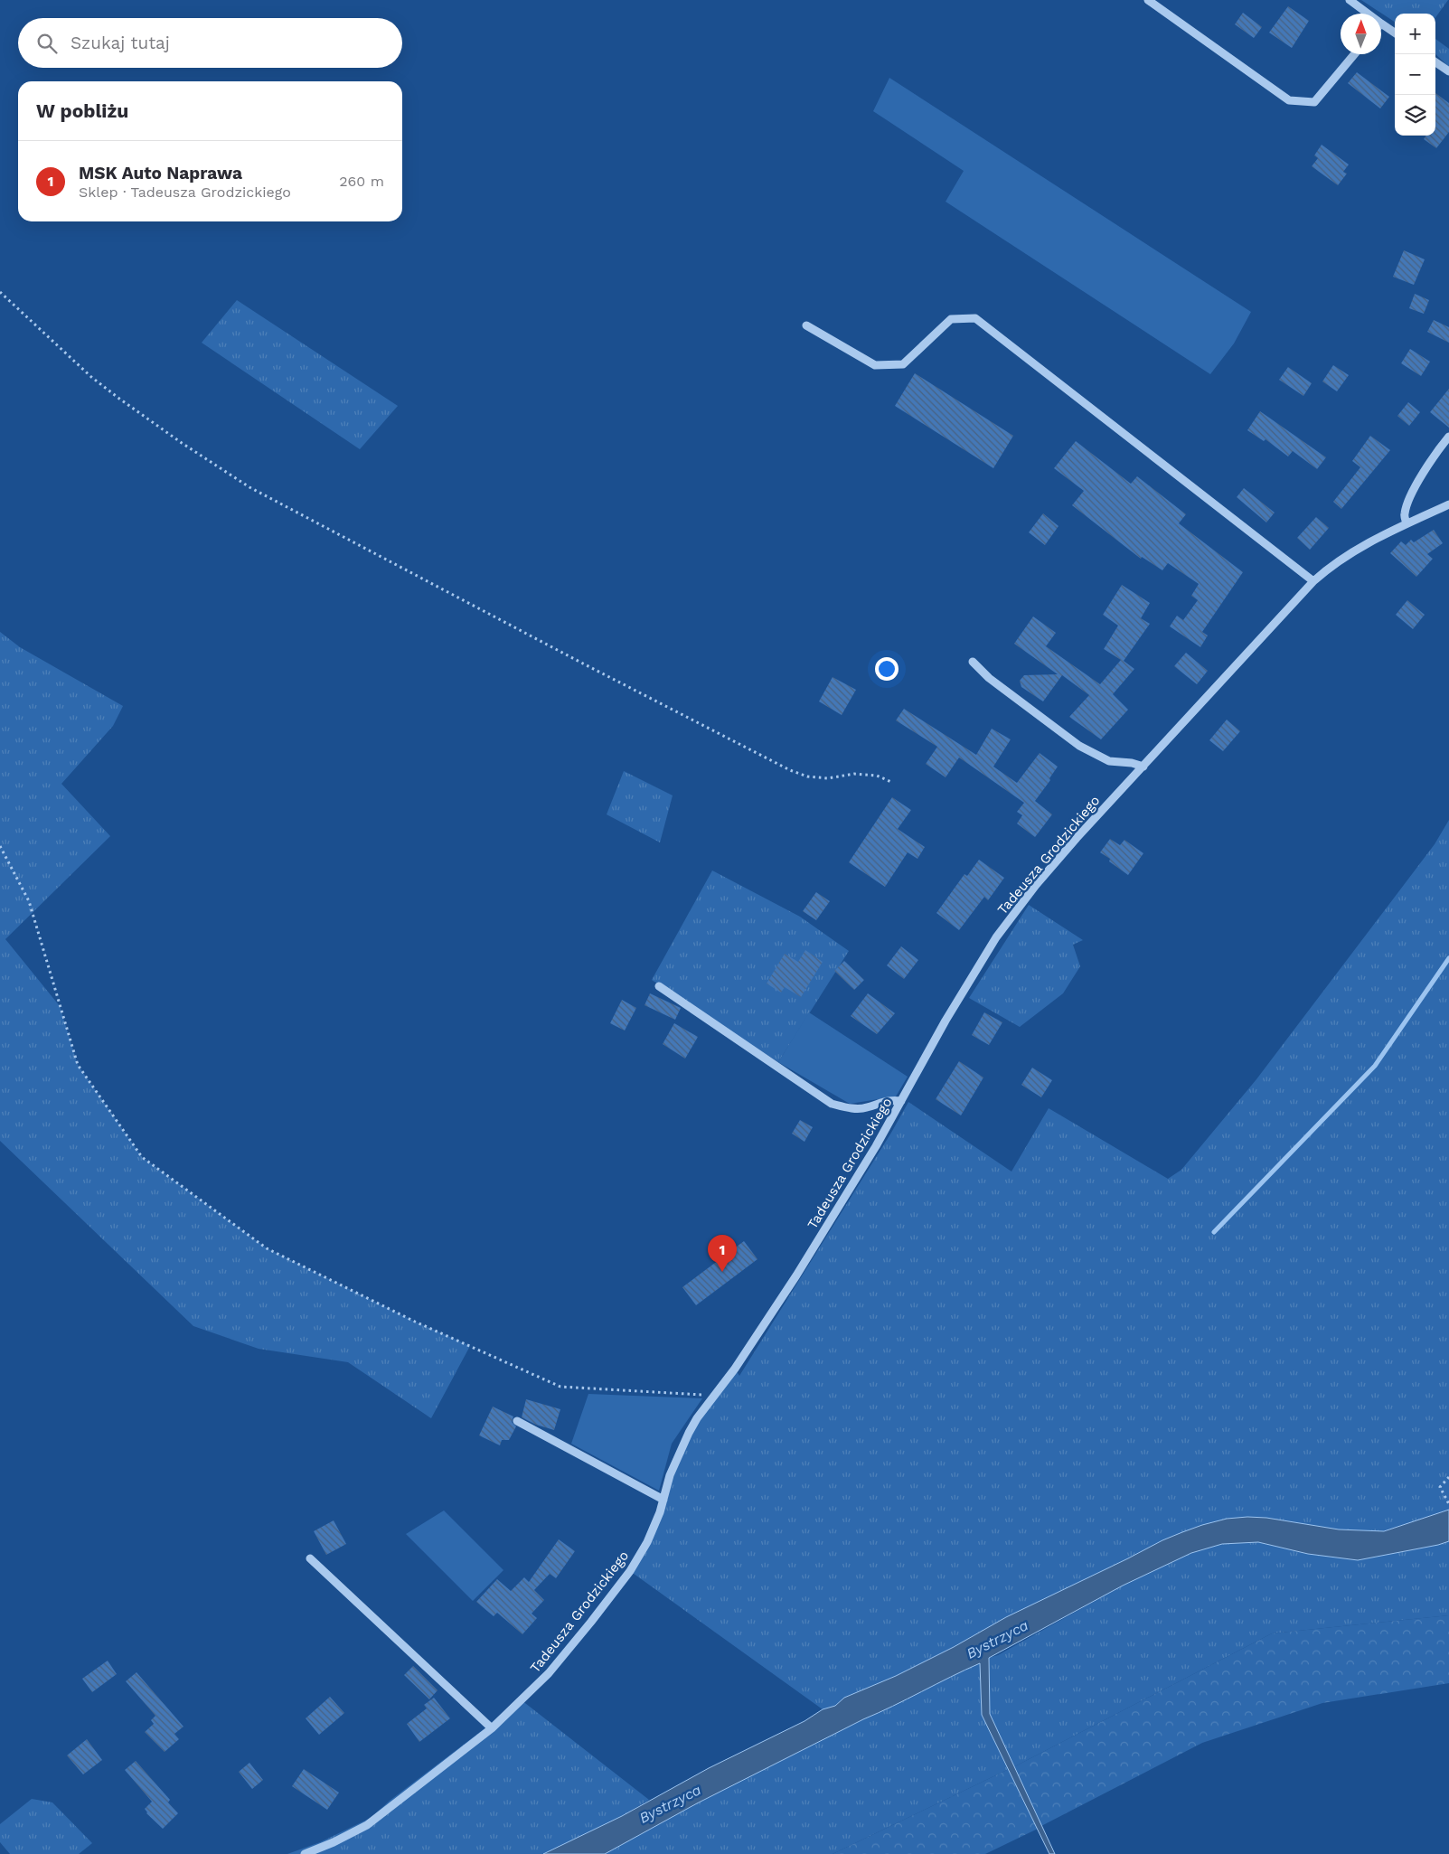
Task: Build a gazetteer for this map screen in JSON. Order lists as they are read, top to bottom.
{
  "streets": {
    "street": ["Tadeusza Grodzickiego"]
  },
  "water": ["Bystrzyca"],
  "north": "top",
  "page": {
    "map_buttons": ["+", "−"],
    "search": "Szukaj tutaj",
    "heading": "W pobliżu",
    "list": [
      {
        "mark": "1",
        "name": "MSK Auto Naprawa",
        "note": "Sklep · Tadeusza Grodzickiego",
        "value": "260 m"
      }
    ],
    "pins": "1"
  }
}
